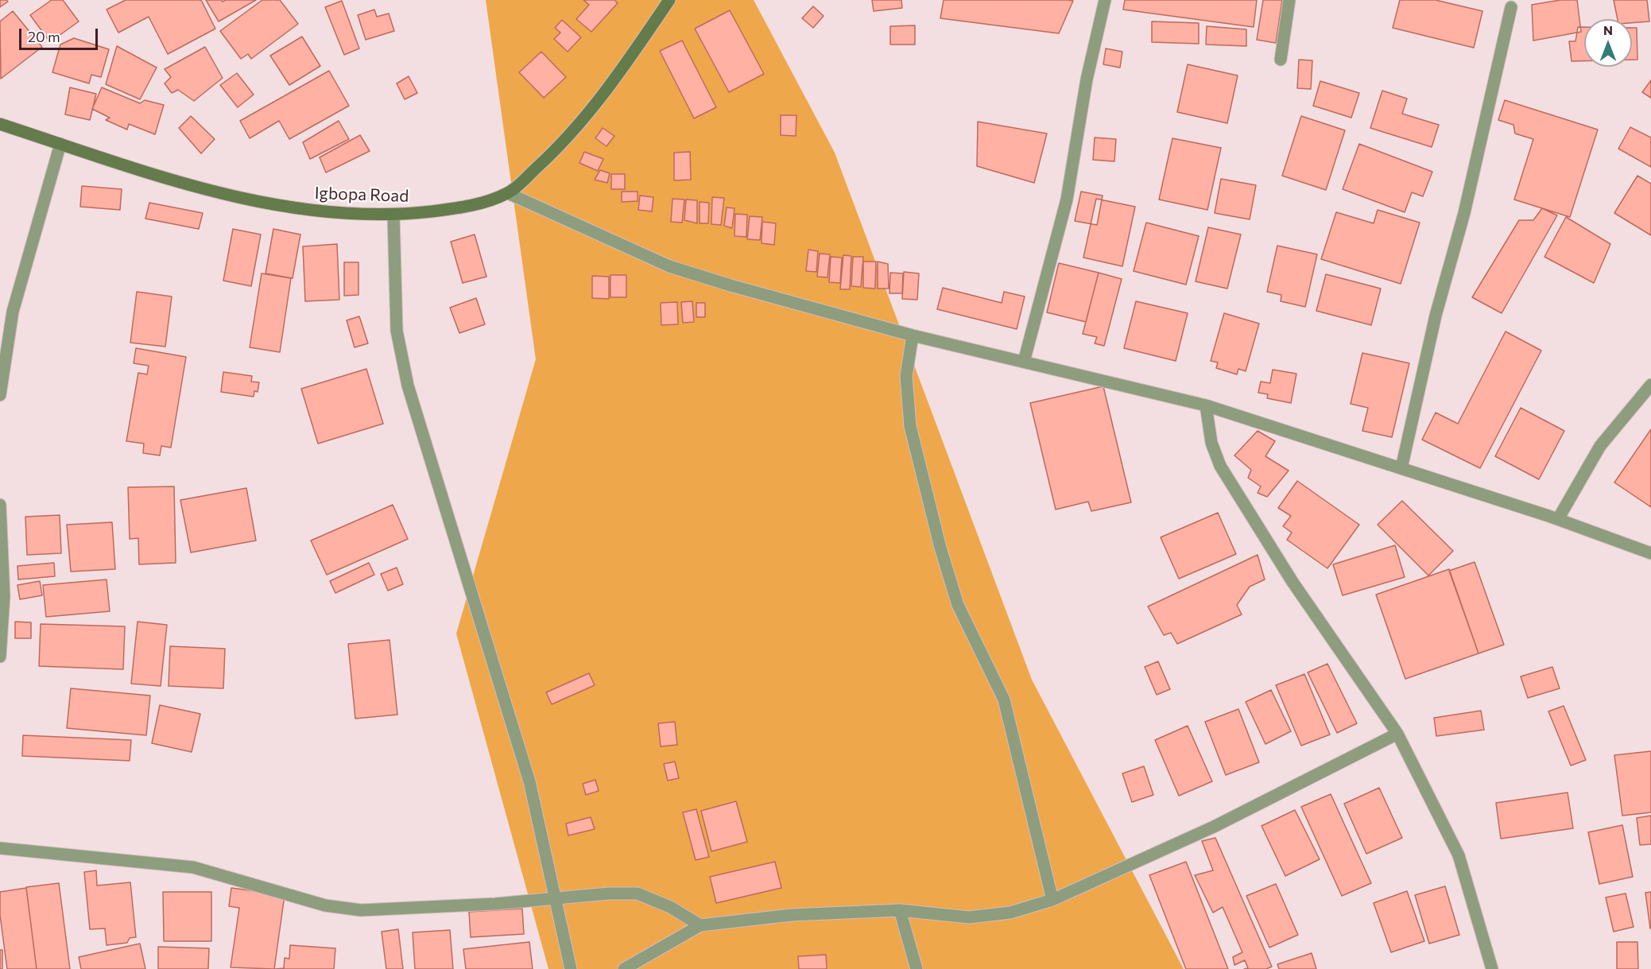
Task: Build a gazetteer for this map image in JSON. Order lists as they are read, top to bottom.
{
  "streets": {
    "street": ["Igbopa Road"]
  },
  "scale_bar": "20 m",
  "north": "top"
}
